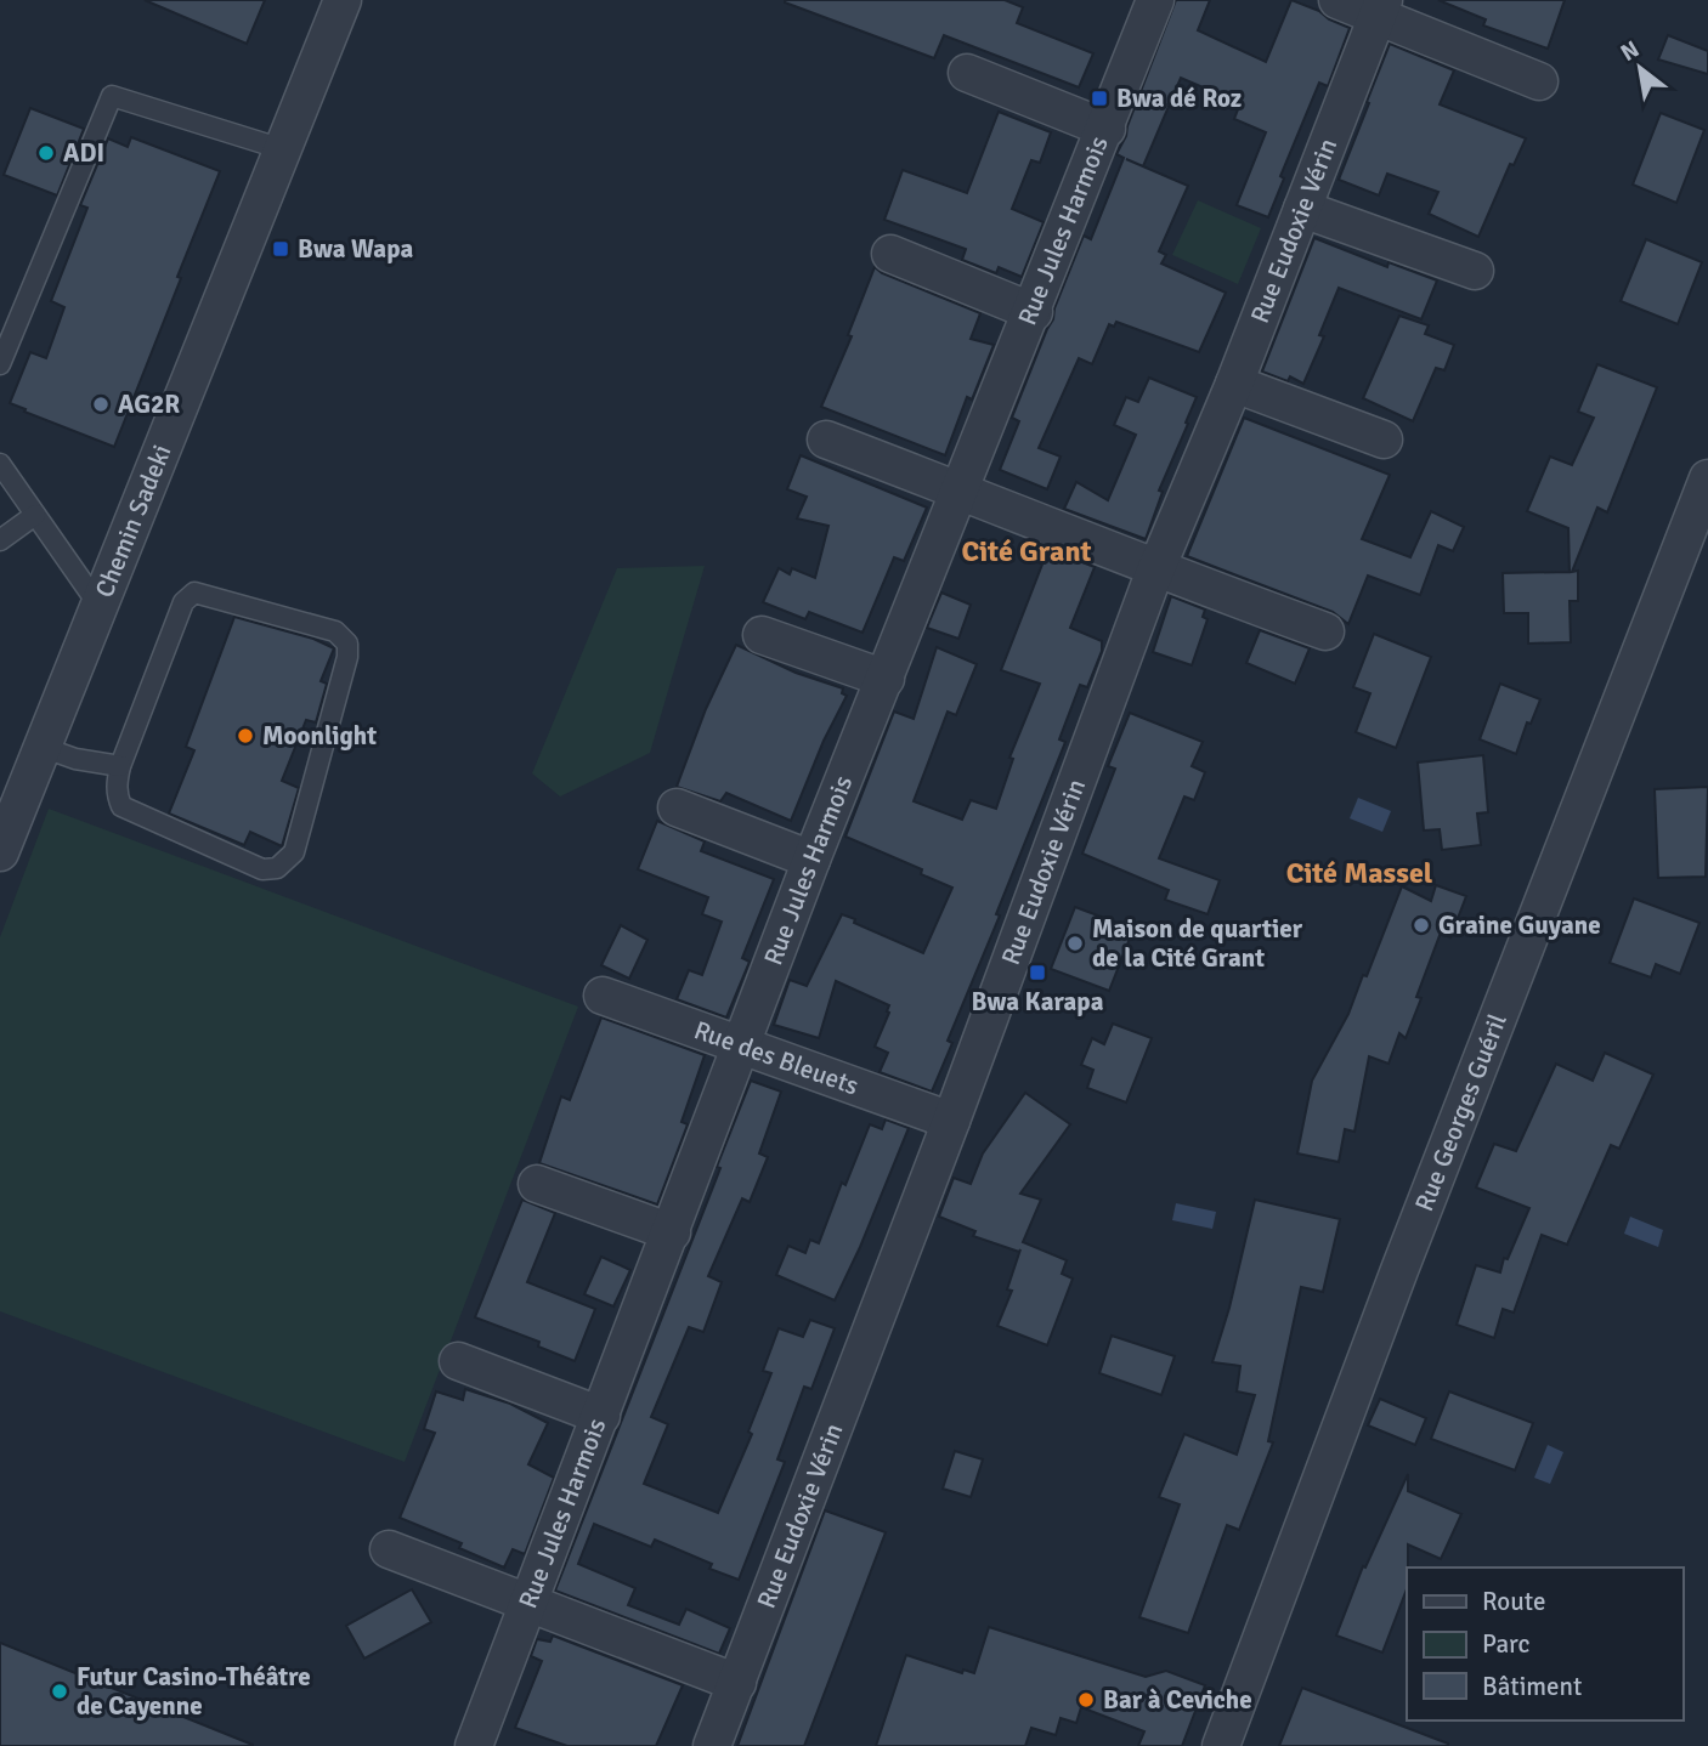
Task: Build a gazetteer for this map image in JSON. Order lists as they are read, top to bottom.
{
  "streets": {
    "street": [
      "Rue Eudoxie Vérin",
      "Rue Jules Harmois",
      "Chemin Sadeki",
      "Rue des Bleuets",
      "Rue Georges Guéril"
    ]
  },
  "crossings": [
    ["Rue Eudoxie Vérin", "Rue des Bleuets"],
    ["Rue Jules Harmois", "Rue des Bleuets"]
  ],
  "districts": ["Cité Grant", "Cité Massel"],
  "places": {
    "transit": ["Bwa dé Roz", "Bwa Wapa", "Bwa Karapa"],
    "other": [
      "ADI",
      "AG2R",
      "Moonlight",
      "Graine Guyane",
      "Maison de quartier de la Cité Grant",
      "Futur Casino-Théâtre de Cayenne",
      "Bar à Ceviche"
    ]
  },
  "legend": ["Route", "Parc", "Bâtiment"],
  "north": "top left"
}
